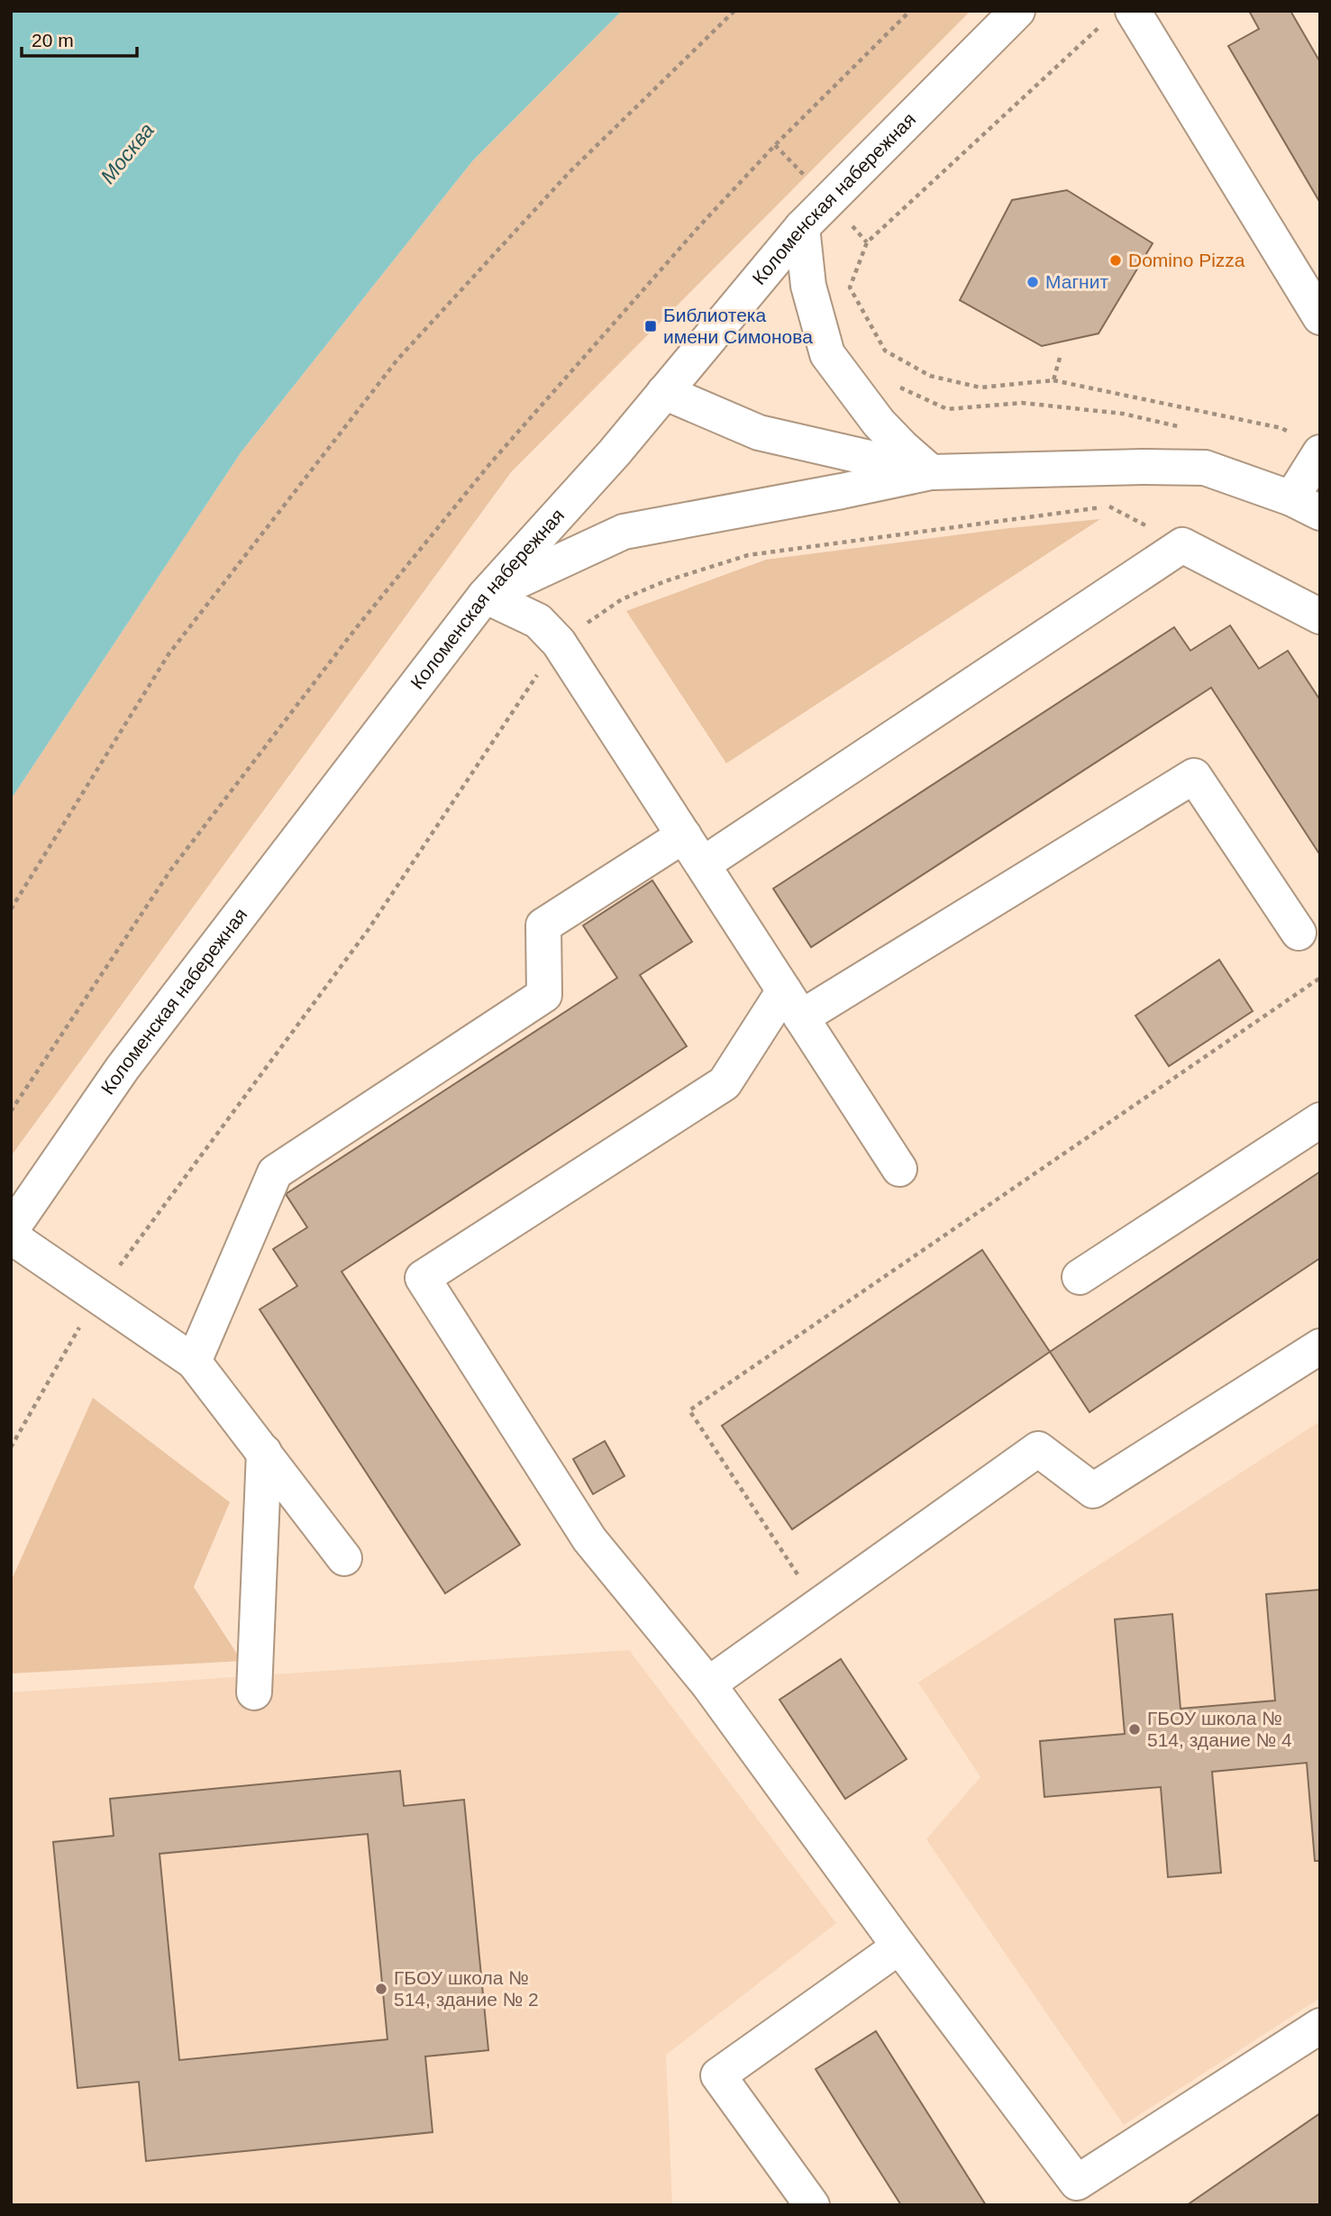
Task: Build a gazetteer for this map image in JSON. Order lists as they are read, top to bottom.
{
  "streets": {
    "street": ["Коломенская набережная"]
  },
  "water": ["Москва"],
  "places": {
    "other": [
      "Domino Pizza",
      "Магнит",
      "ГБОУ школа № 514, здание № 4",
      "ГБОУ школа № 514, здание № 2"
    ],
    "transit": ["Библиотека имени Симонова"]
  },
  "scale_bar": "20 m"
}
